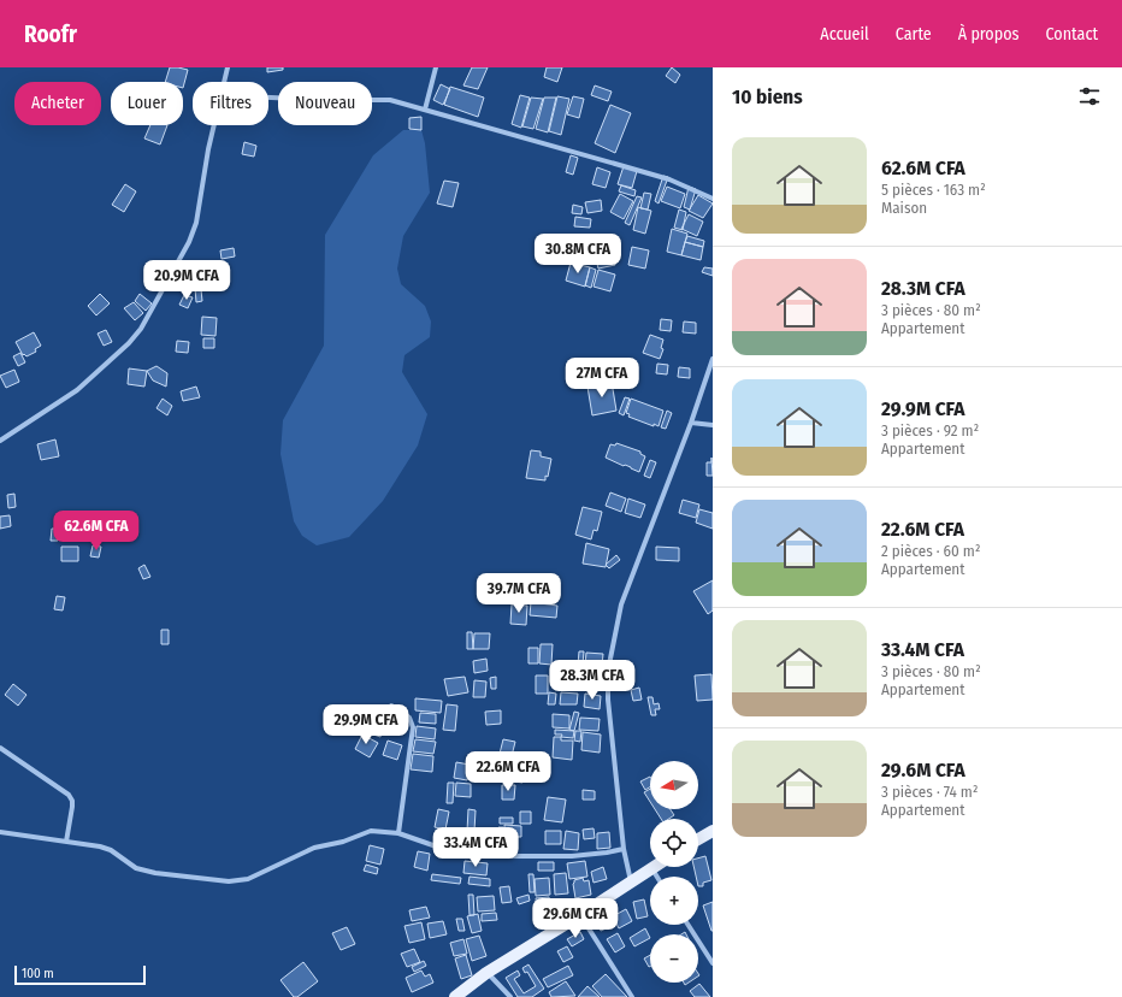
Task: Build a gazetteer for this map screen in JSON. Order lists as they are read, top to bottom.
{
  "scale_bar": "100 m",
  "north": "left",
  "page": {
    "header": "Roofr",
    "nav": [
      "Accueil",
      "Carte",
      "À propos",
      "Contact"
    ],
    "heading": "10 biens",
    "chip": [
      "Acheter",
      "Louer",
      "Filtres",
      "Nouveau"
    ],
    "list": [
      {
        "name": "62.6M CFA",
        "note": "5 pièces · 163 m² · Maison"
      },
      {
        "name": "28.3M CFA",
        "note": "3 pièces · 80 m² · Appartement"
      },
      {
        "name": "29.9M CFA",
        "note": "3 pièces · 92 m² · Appartement"
      },
      {
        "name": "22.6M CFA",
        "note": "2 pièces · 60 m² · Appartement"
      },
      {
        "name": "33.4M CFA",
        "note": "3 pièces · 80 m² · Appartement"
      },
      {
        "name": "29.6M CFA",
        "note": "3 pièces · 74 m² · Appartement"
      }
    ],
    "price": [
      "30.8M CFA",
      "20.9M CFA",
      "27M CFA",
      "62.6M CFA",
      "39.7M CFA",
      "28.3M CFA",
      "29.9M CFA",
      "22.6M CFA",
      "33.4M CFA",
      "29.6M CFA"
    ],
    "map_buttons": ["+", "−"],
    "scale": "100 m"
  }
}
